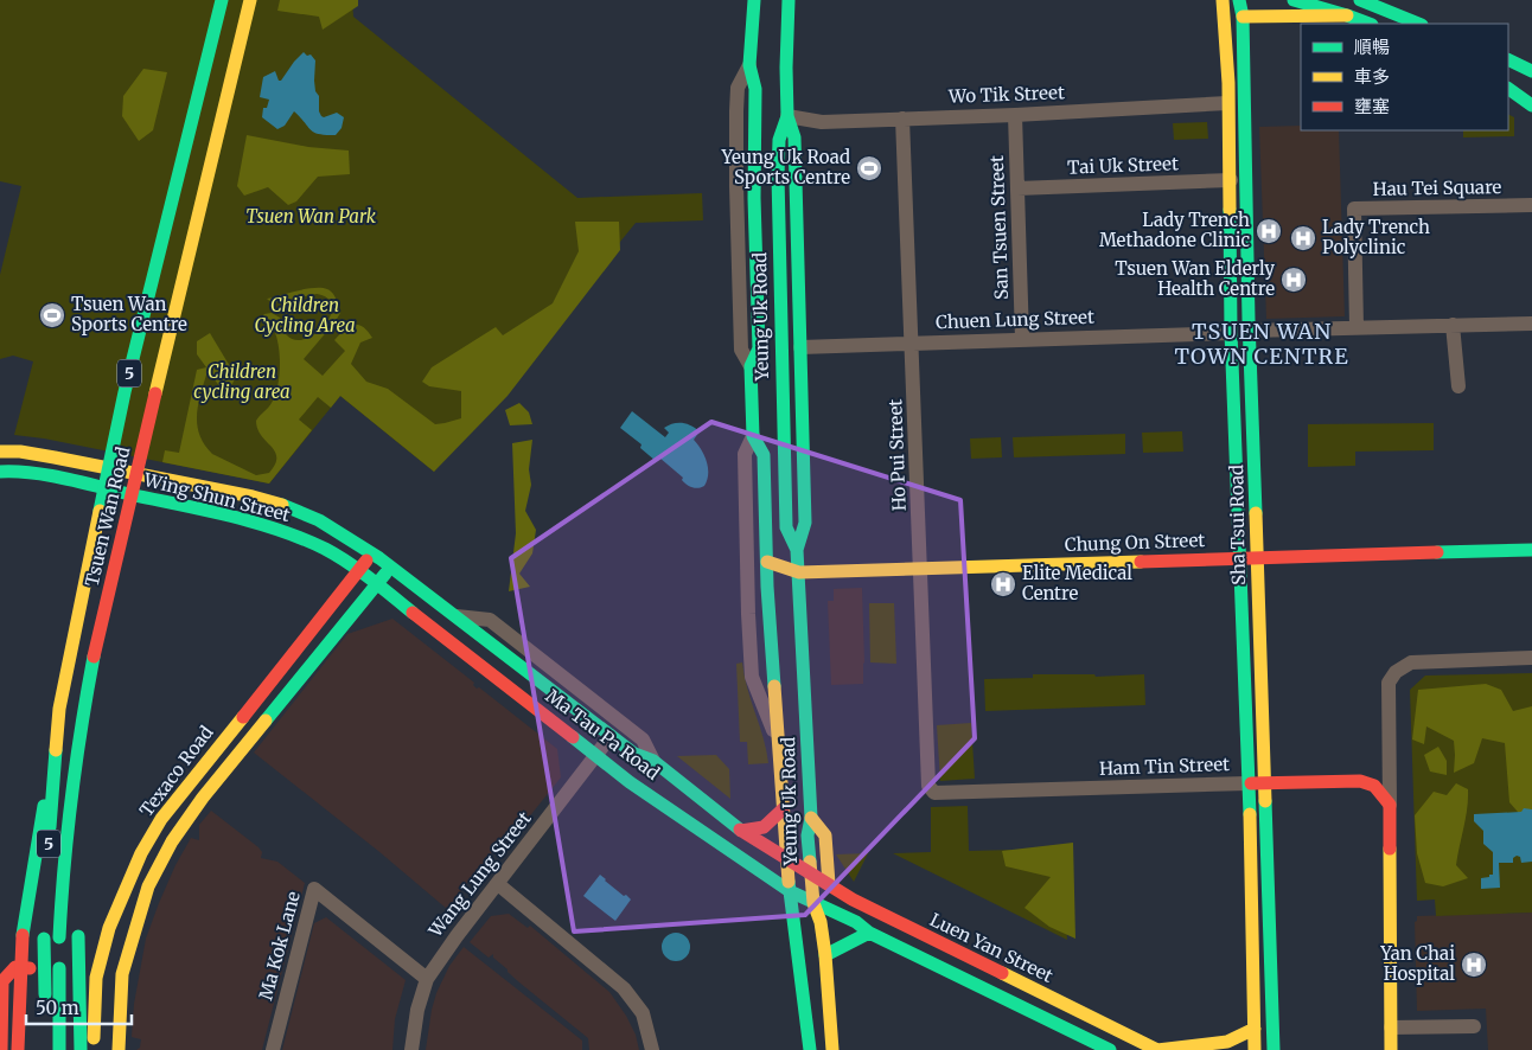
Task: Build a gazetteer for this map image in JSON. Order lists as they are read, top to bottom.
{
  "streets": {
    "main road": [
      "Yeung Uk Road",
      "5",
      "Wing Shun Street",
      "Tsuen Wan Road",
      "Sha Tsui Road",
      "Chung On Street",
      "Ma Tau Pa Road",
      "Ham Tin Street",
      "Texaco Road",
      "Luen Yan Street"
    ],
    "street": [
      "Wo Tik Street",
      "Tai Uk Street",
      "Hau Tei Square",
      "San Tsuen Street",
      "Chuen Lung Street",
      "Ho Pui Street",
      "Wang Lung Street",
      "Ma Kok Lane"
    ]
  },
  "crossings": [
    ["Wo Tik Street", "San Tsuen Street"],
    ["Wo Tik Street", "Yeung Uk Road"],
    ["Wo Tik Street", "Ho Pui Street"],
    ["Wo Tik Street", "Sha Tsui Road"],
    ["Tai Uk Street", "San Tsuen Street"],
    ["Tai Uk Street", "Sha Tsui Road"],
    ["San Tsuen Street", "Chuen Lung Street"],
    ["Yeung Uk Road", "Chuen Lung Street"],
    ["Yeung Uk Road", "Chung On Street"],
    ["Yeung Uk Road", "Ma Tau Pa Road"],
    ["Yeung Uk Road", "Luen Yan Street"],
    ["Chuen Lung Street", "Ho Pui Street"],
    ["Chuen Lung Street", "Sha Tsui Road"],
    ["Ho Pui Street", "Chung On Street"],
    ["Ho Pui Street", "Ham Tin Street"],
    ["Wing Shun Street", "Ma Tau Pa Road"],
    ["Wing Shun Street", "Texaco Road"],
    ["Sha Tsui Road", "Chung On Street"],
    ["Sha Tsui Road", "Ham Tin Street"],
    ["Ma Tau Pa Road", "Texaco Road"],
    ["Ma Tau Pa Road", "Wang Lung Street"],
    ["Ma Tau Pa Road", "Luen Yan Street"],
    ["Wang Lung Street", "Ma Kok Lane"]
  ],
  "districts": ["TSUEN WAN TOWN CENTRE"],
  "parks": ["Tsuen Wan Park", "Children Cycling Area", "Children cycling area"],
  "places": {
    "sports": ["Yeung Uk Road Sports Centre", "Tsuen Wan Sports Centre"],
    "hospital": [
      "Lady Trench Methadone Clinic",
      "Lady Trench Polyclinic",
      "Tsuen Wan Elderly Health Centre",
      "Elite Medical Centre",
      "Yan Chai Hospital"
    ]
  },
  "legend": ["順暢", "車多", "壅塞"],
  "scale_bar": "50 m"
}
